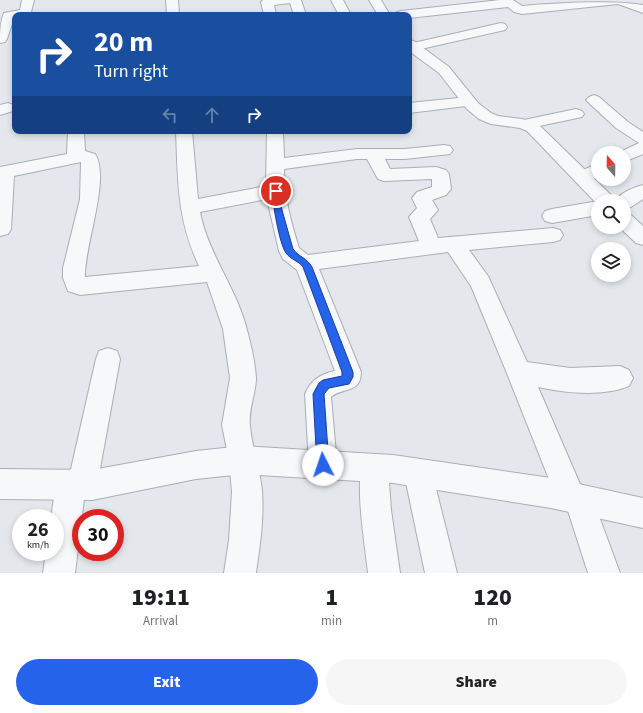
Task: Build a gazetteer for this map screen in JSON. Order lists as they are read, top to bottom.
{
  "north": "top",
  "page": {
    "turn": ["20 m", "Turn right"],
    "speed": "26 km/h",
    "limit": "30",
    "eta": [
      "19:11",
      "Arrival",
      "1",
      "min",
      "120",
      "m"
    ],
    "buttons": ["Exit", "Share"]
  }
}
